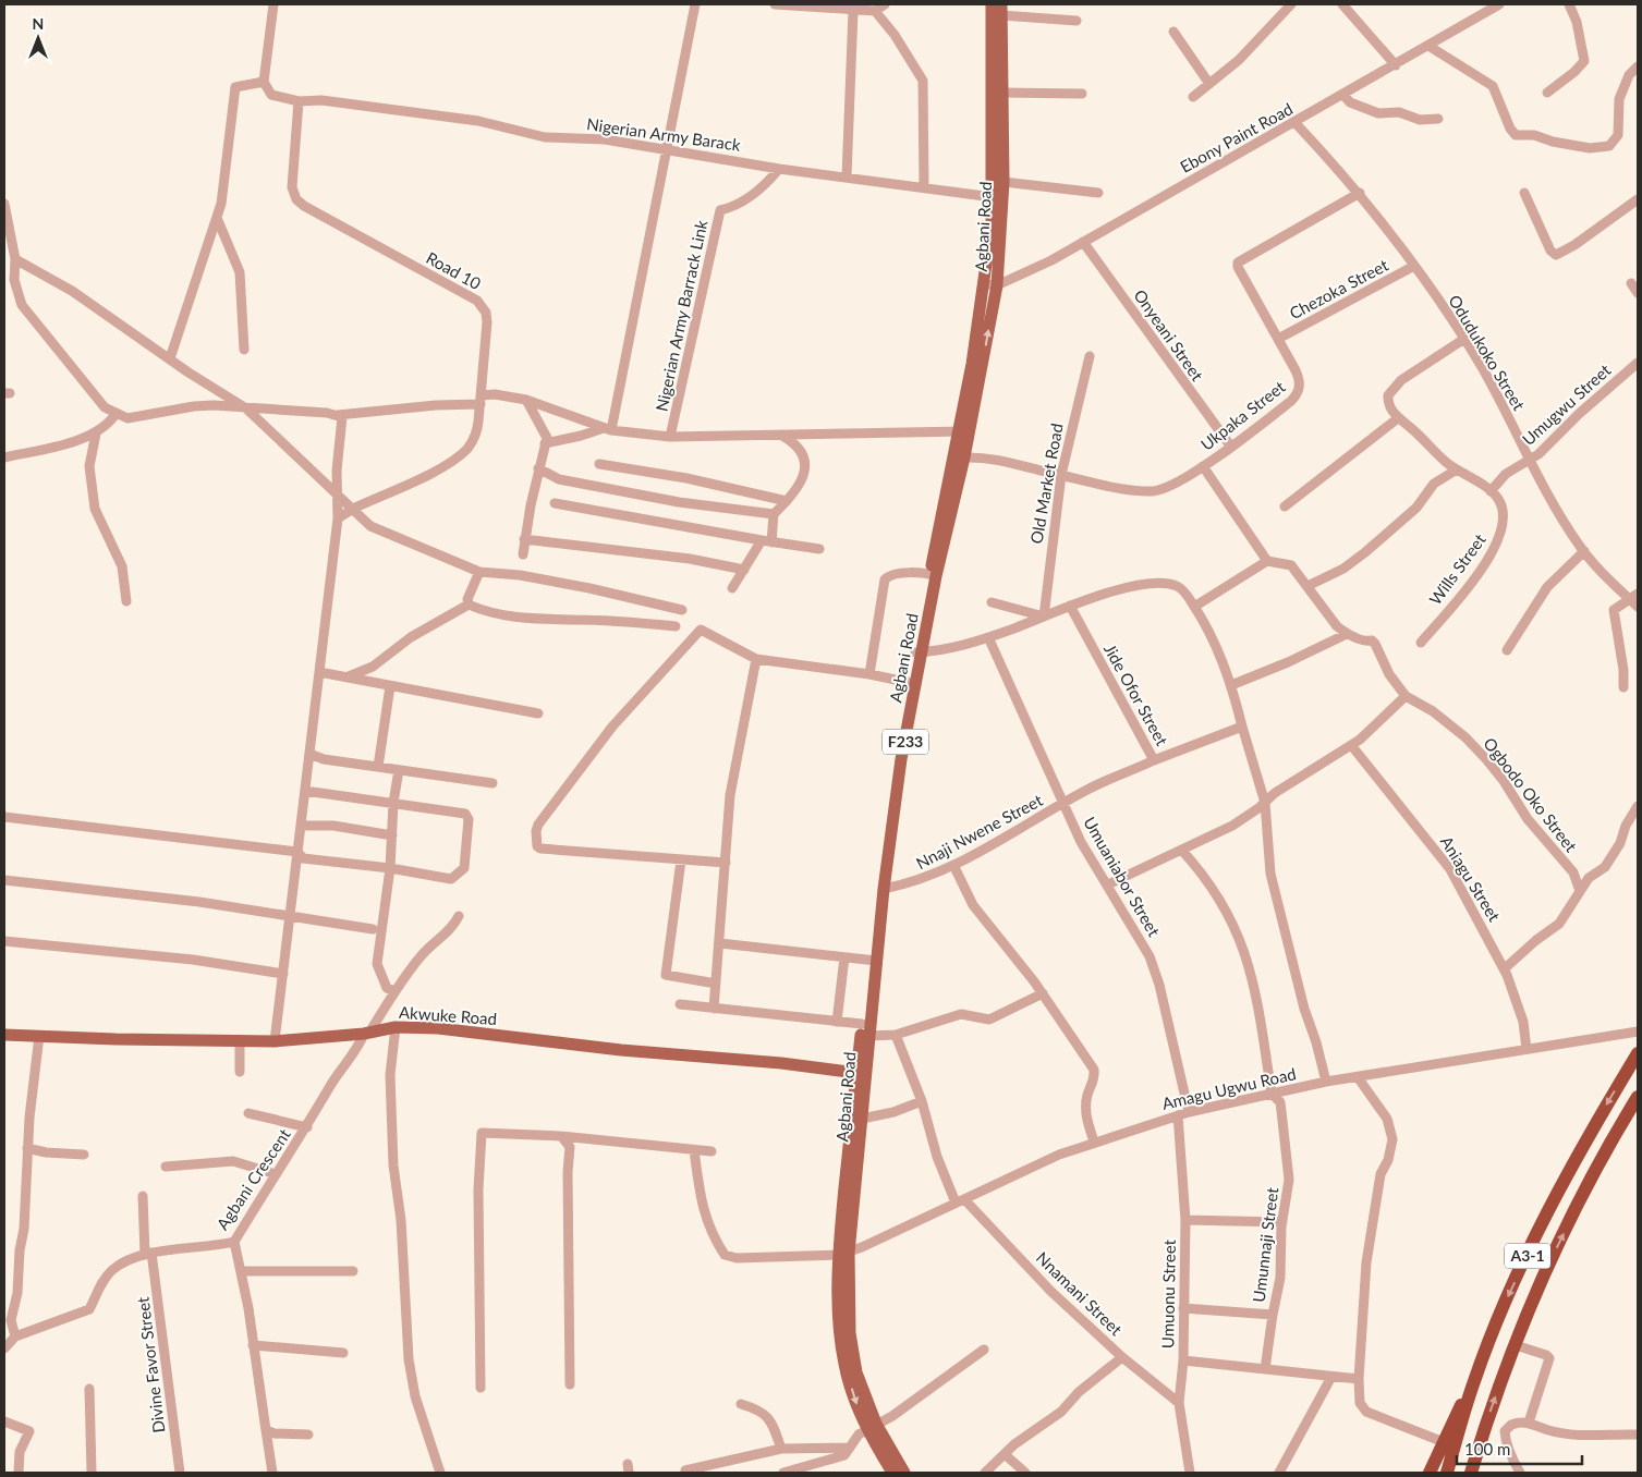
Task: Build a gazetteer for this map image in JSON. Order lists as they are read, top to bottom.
{
  "streets": {
    "highway": ["A3-1"],
    "main road": ["Agbani Road", "F233", "Akwuke Road"],
    "street": [
      "Nigerian Army Barack",
      "Ebony Paint Road",
      "Road 10",
      "Chezoka Street",
      "Nigerian Army Barrack Link",
      "Onyeani Street",
      "Odudukoko Street",
      "Umugwu Street",
      "Ukpaka Street",
      "Old Market Road",
      "Wills Street",
      "Jide Ofor Street",
      "Ogbodo Oko Street",
      "Nnaji Nwene Street",
      "Umuaniabor Street",
      "Aniagu Street",
      "Amagu Ugwu Road",
      "Agbani Crescent",
      "Umunnaji Street",
      "Nnamani Street",
      "Umuonu Street",
      "Divine Favor Street"
    ]
  },
  "crossings": [
    ["Nigerian Army Barack", "Agbani Road"],
    ["Nigerian Army Barack", "Road 10"],
    ["Nigerian Army Barack", "Nigerian Army Barrack Link"],
    ["Ebony Paint Road", "Agbani Road"],
    ["Ebony Paint Road", "Onyeani Street"],
    ["Ebony Paint Road", "Odudukoko Street"],
    ["Agbani Road", "Ukpaka Street"],
    ["Agbani Road", "Nnaji Nwene Street"],
    ["Agbani Road", "Akwuke Road"],
    ["Agbani Road", "Amagu Ugwu Road"],
    ["Chezoka Street", "Odudukoko Street"],
    ["Chezoka Street", "Ukpaka Street"],
    ["Onyeani Street", "Ukpaka Street"],
    ["Odudukoko Street", "Umugwu Street"],
    ["Odudukoko Street", "Ukpaka Street"],
    ["Umugwu Street", "Wills Street"],
    ["Ukpaka Street", "Old Market Road"],
    ["Jide Ofor Street", "Nnaji Nwene Street"],
    ["Nnaji Nwene Street", "Umuaniabor Street"],
    ["Umuaniabor Street", "Amagu Ugwu Road"],
    ["Aniagu Street", "Amagu Ugwu Road"],
    ["Akwuke Road", "Agbani Crescent"],
    ["Amagu Ugwu Road", "Umunnaji Street"],
    ["Amagu Ugwu Road", "Nnamani Street"],
    ["Amagu Ugwu Road", "Umuonu Street"],
    ["Agbani Crescent", "Divine Favor Street"],
    ["Umunnaji Street", "Umuonu Street"],
    ["Nnamani Street", "Umuonu Street"]
  ],
  "scale_bar": "100 m",
  "north": "top"
}
